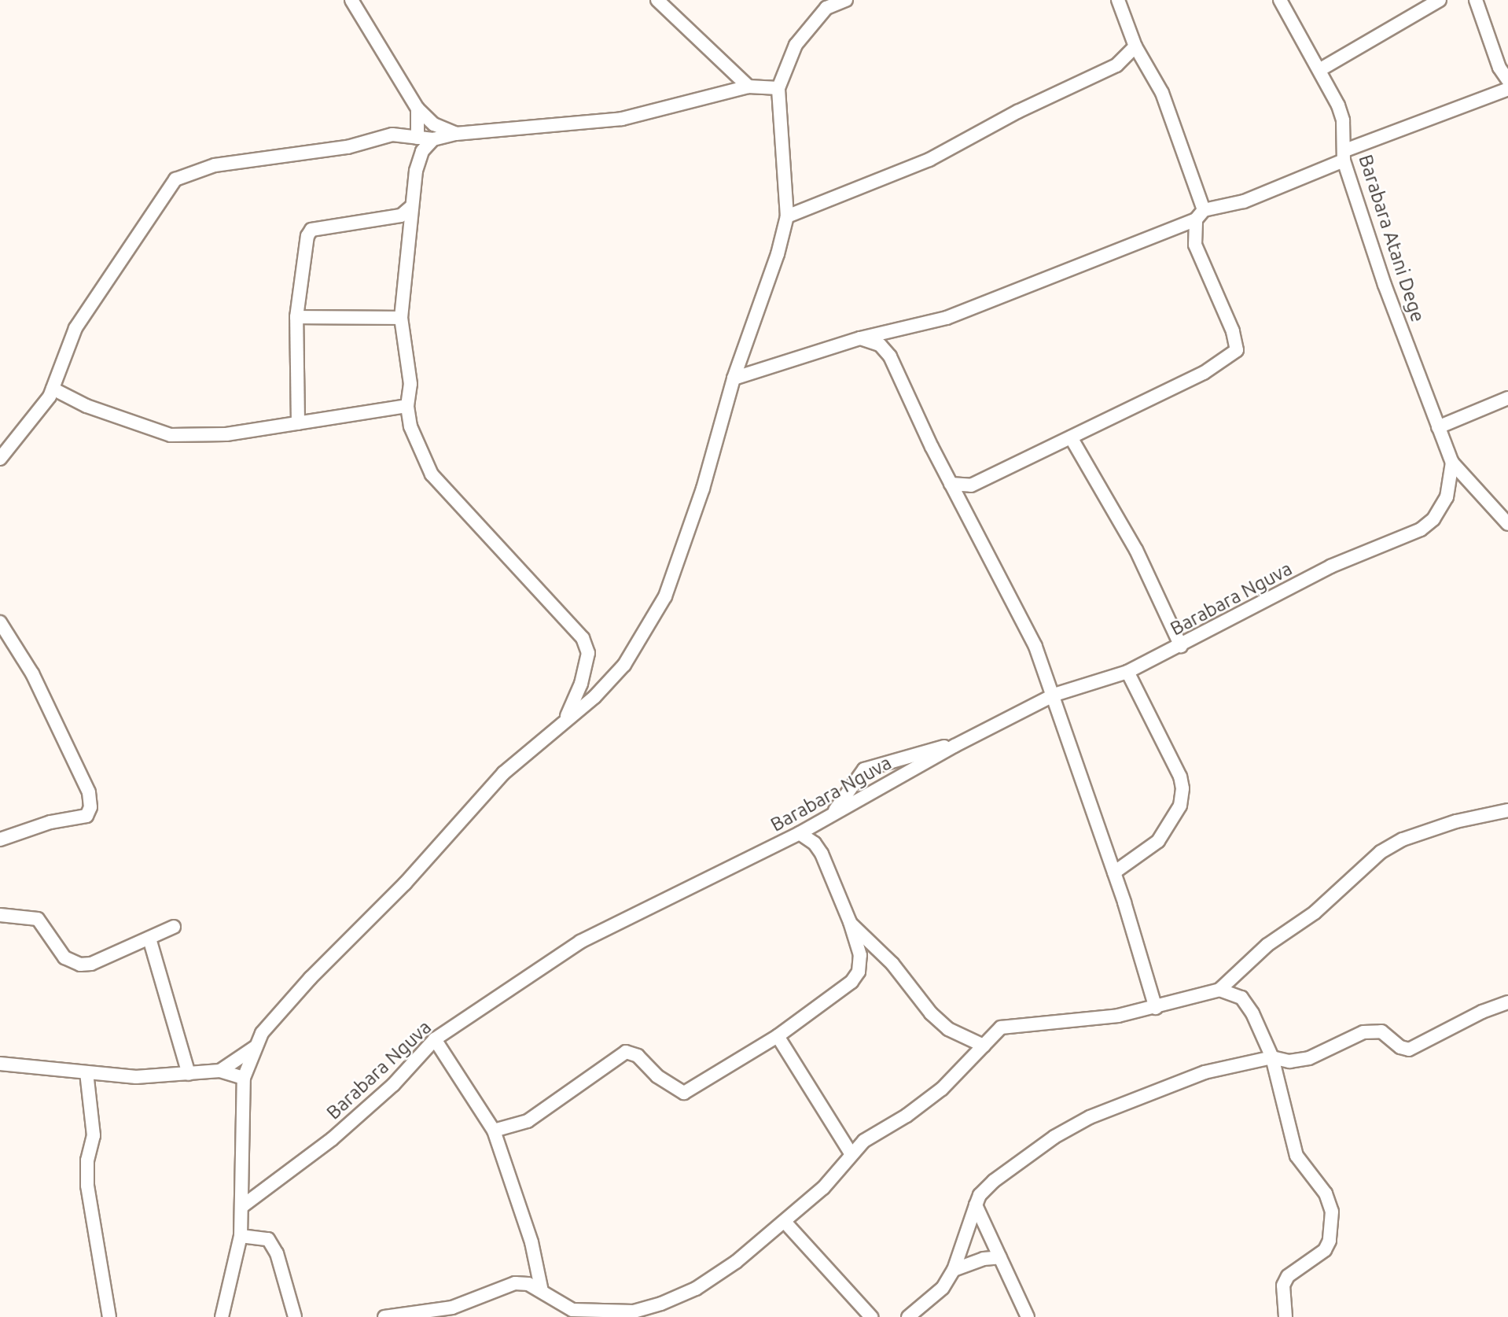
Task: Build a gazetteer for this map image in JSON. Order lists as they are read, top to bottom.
{
  "streets": {
    "street": ["Barabara Atani Dege", "Barabara Nguva"]
  },
  "crossings": [
    ["Barabara Atani Dege", "Barabara Nguva"]
  ]
}
